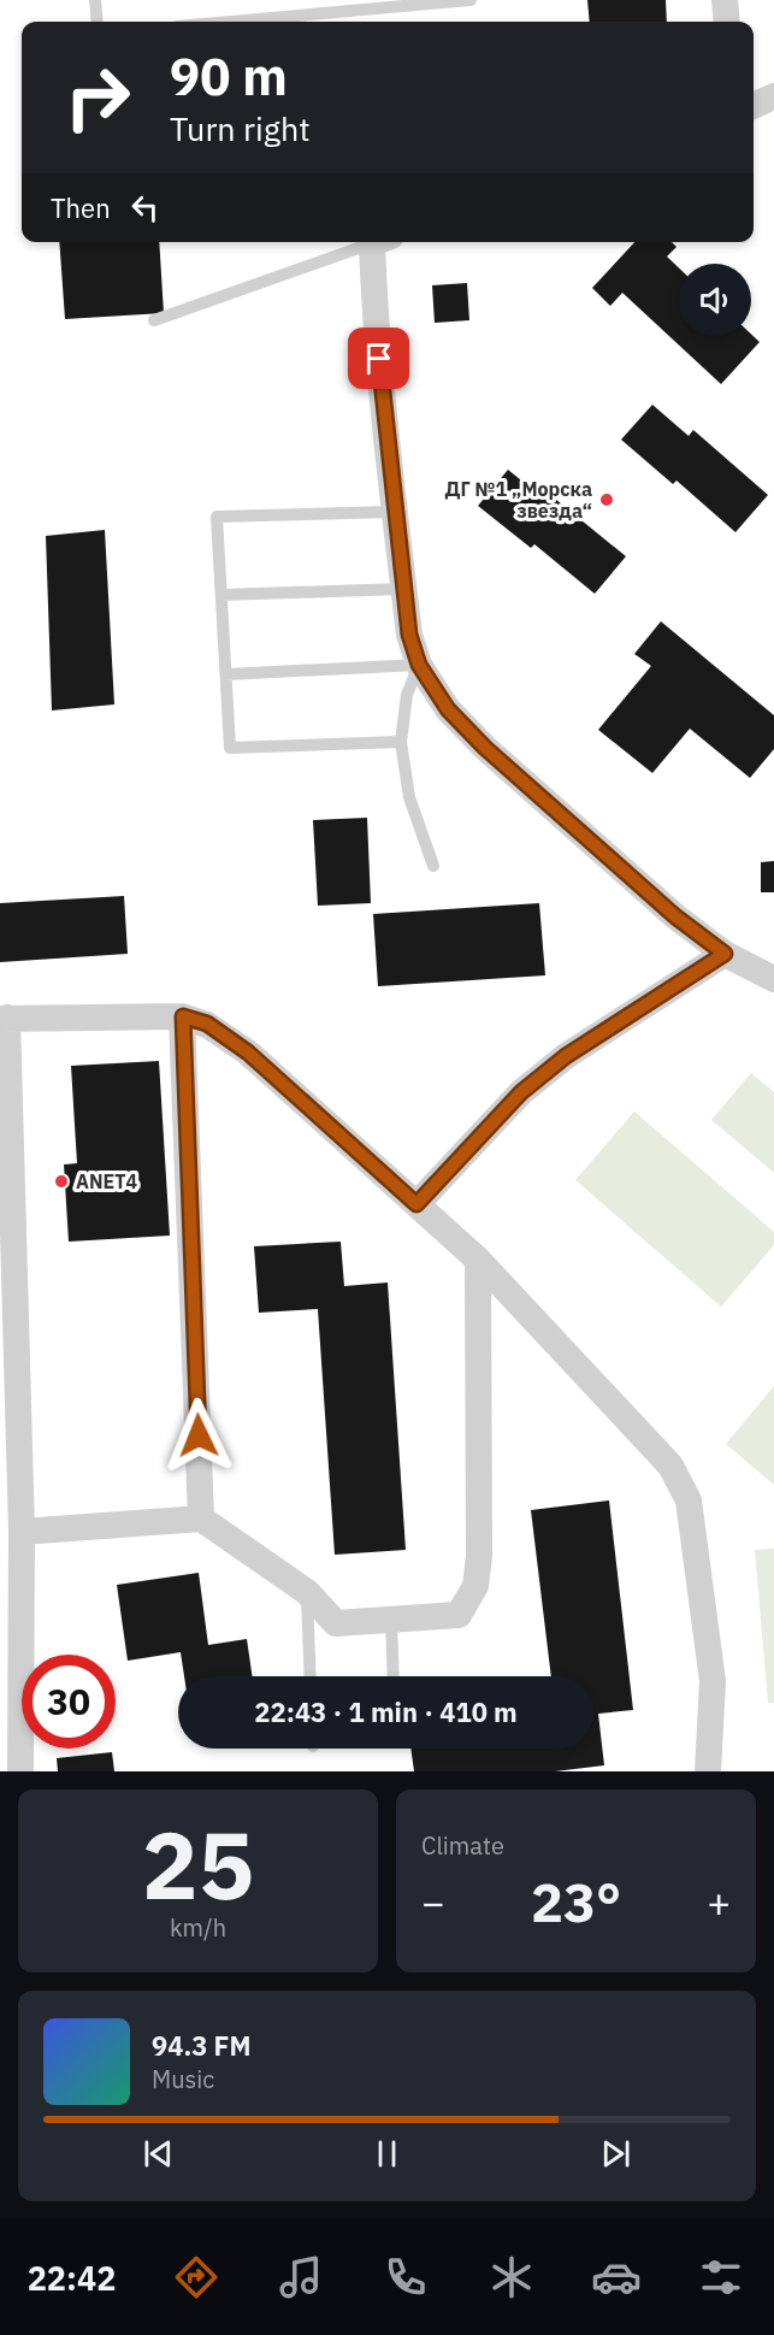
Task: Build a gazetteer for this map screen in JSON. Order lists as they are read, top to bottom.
{
  "places": ["ДГ №1 „Морска звезда“", "ANET4"],
  "page": {
    "turn": ["90 m", "Turn right"],
    "then": "Then",
    "limit": "30",
    "trip": "22:43 · 1 min · 410 m",
    "tile": [
      ["25", "km/h"],
      "Climate"
    ],
    "heat": ["−", "23°", "+"],
    "song": ["94.3 FM", "Music"],
    "tabs": "22:42"
  }
}
